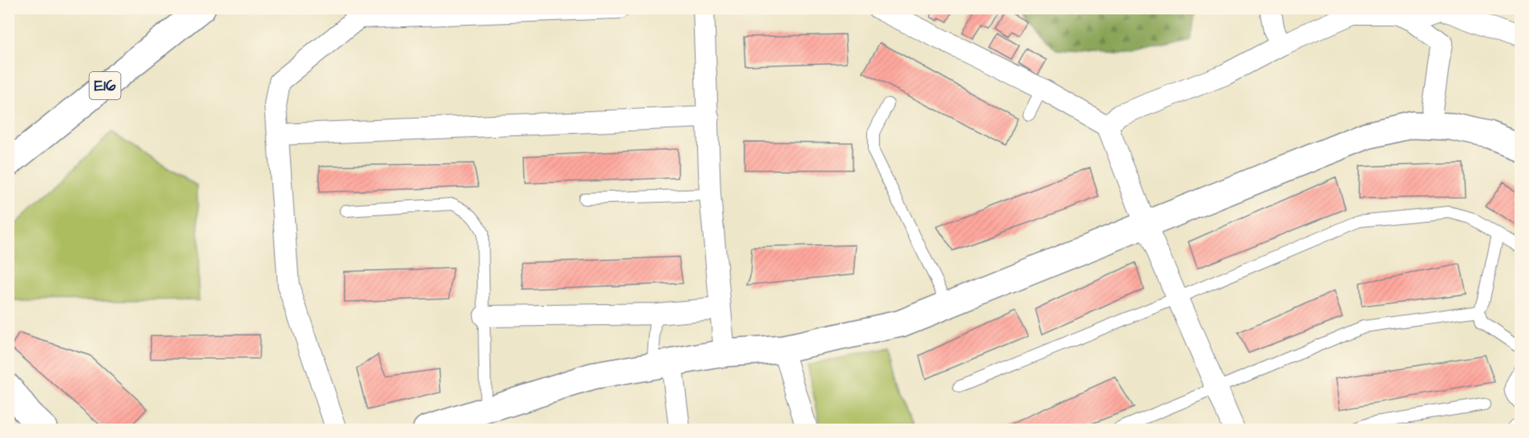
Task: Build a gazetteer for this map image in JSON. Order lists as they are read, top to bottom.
{
  "streets": {
    "main road": ["E16"]
  }
}
